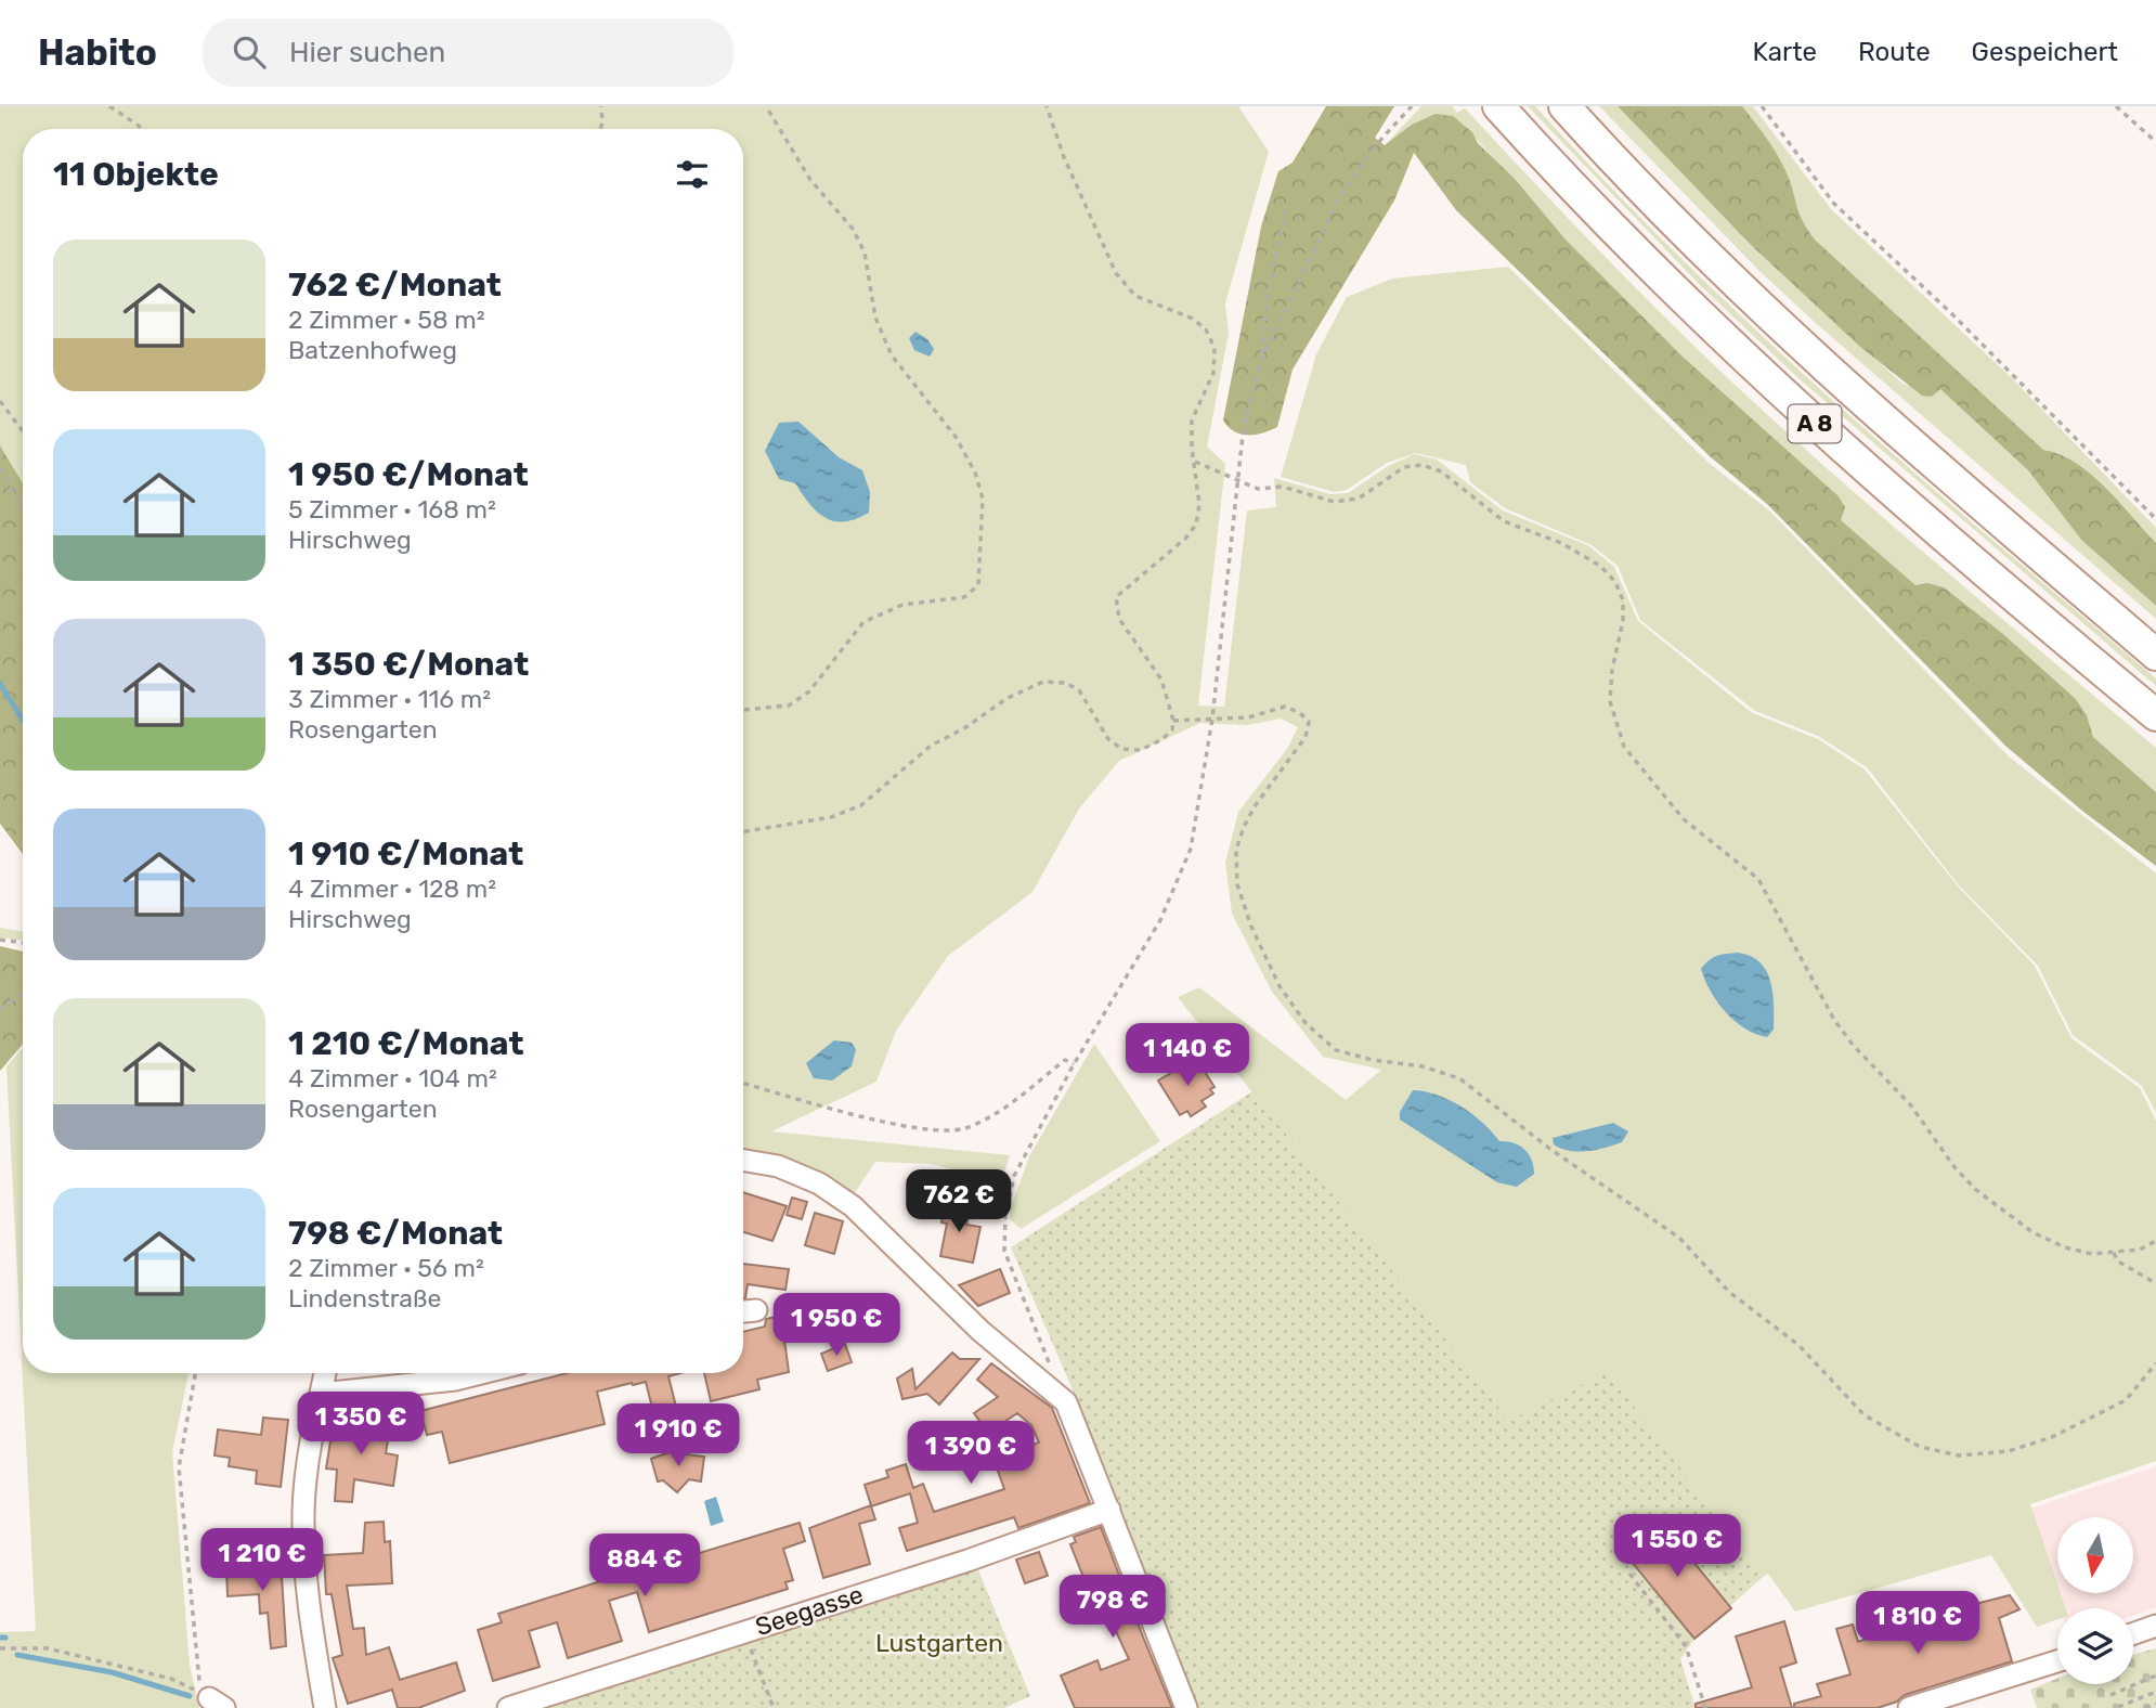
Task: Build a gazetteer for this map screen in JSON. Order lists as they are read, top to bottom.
{
  "streets": {
    "highway": ["A 8"],
    "street": ["Seegasse"]
  },
  "parks": ["Lustgarten"],
  "north": "bottom",
  "page": {
    "header": "Habito",
    "search": "Hier suchen",
    "nav": ["Karte", "Route", "Gespeichert"],
    "heading": "11 Objekte",
    "list": [
      {
        "name": "762 €/Monat",
        "note": "2 Zimmer · 58 m² · Batzenhofweg"
      },
      {
        "name": "1 950 €/Monat",
        "note": "5 Zimmer · 168 m² · Hirschweg"
      },
      {
        "name": "1 350 €/Monat",
        "note": "3 Zimmer · 116 m² · Rosengarten"
      },
      {
        "name": "1 910 €/Monat",
        "note": "4 Zimmer · 128 m² · Hirschweg"
      },
      {
        "name": "1 210 €/Monat",
        "note": "4 Zimmer · 104 m² · Rosengarten"
      },
      {
        "name": "798 €/Monat",
        "note": "2 Zimmer · 56 m² · Lindenstraße"
      }
    ],
    "price": [
      "1 140 €",
      "762 €",
      "1 950 €",
      "1 350 €",
      "1 910 €",
      "1 390 €",
      "1 550 €",
      "1 210 €",
      "884 €",
      "798 €",
      "1 810 €"
    ]
  }
}
